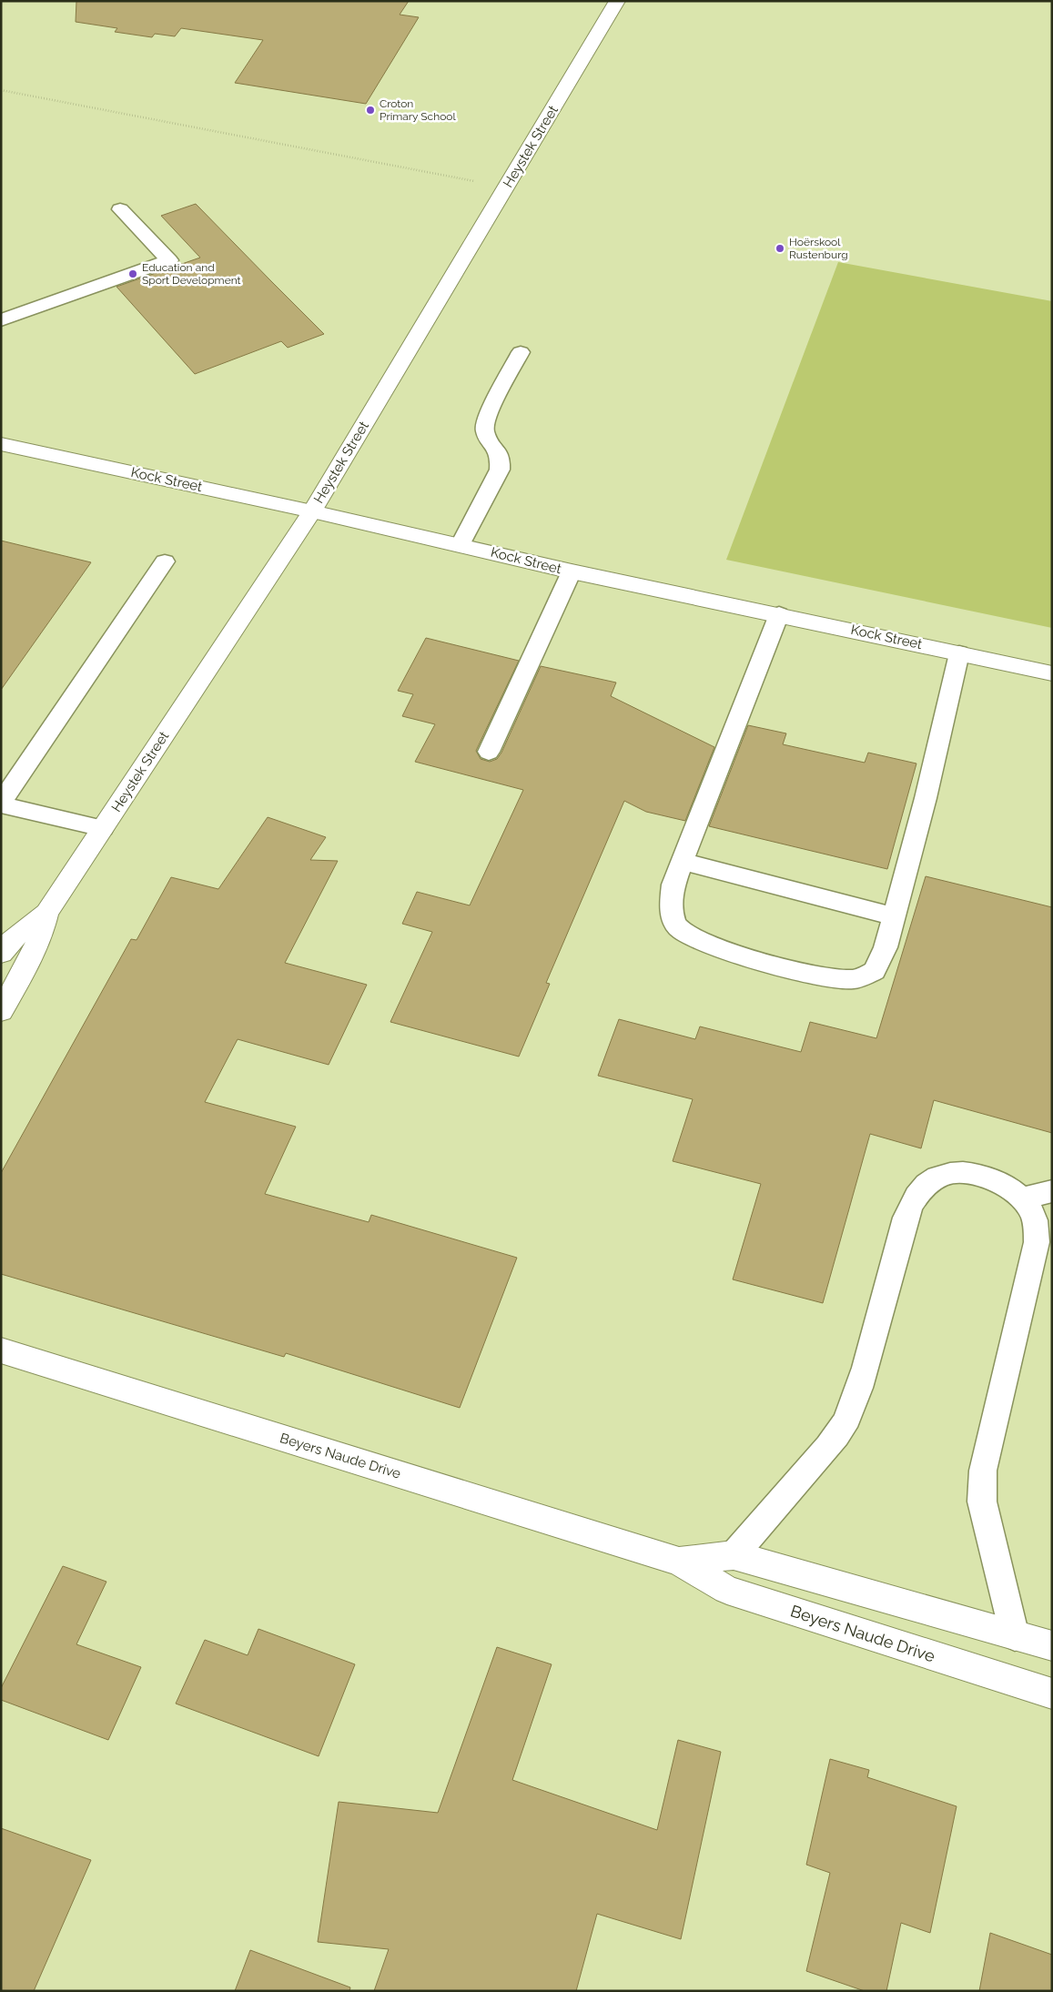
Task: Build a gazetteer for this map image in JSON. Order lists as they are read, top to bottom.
{
  "streets": {
    "street": ["Heystek Street", "Kock Street", "Beyers Naude Drive"]
  },
  "crossings": [
    ["Heystek Street", "Kock Street"]
  ],
  "places": ["Croton Primary School", "Hoërskool Rustenburg", "Education and Sport Development"]
}
